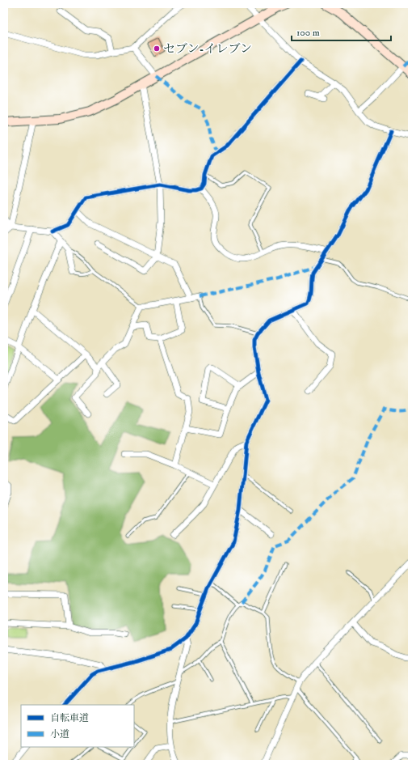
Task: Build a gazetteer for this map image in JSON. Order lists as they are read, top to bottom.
{
  "places": ["セブン-イレブン"],
  "legend": ["自転車道", "小道"],
  "scale_bar": "100 m"
}
